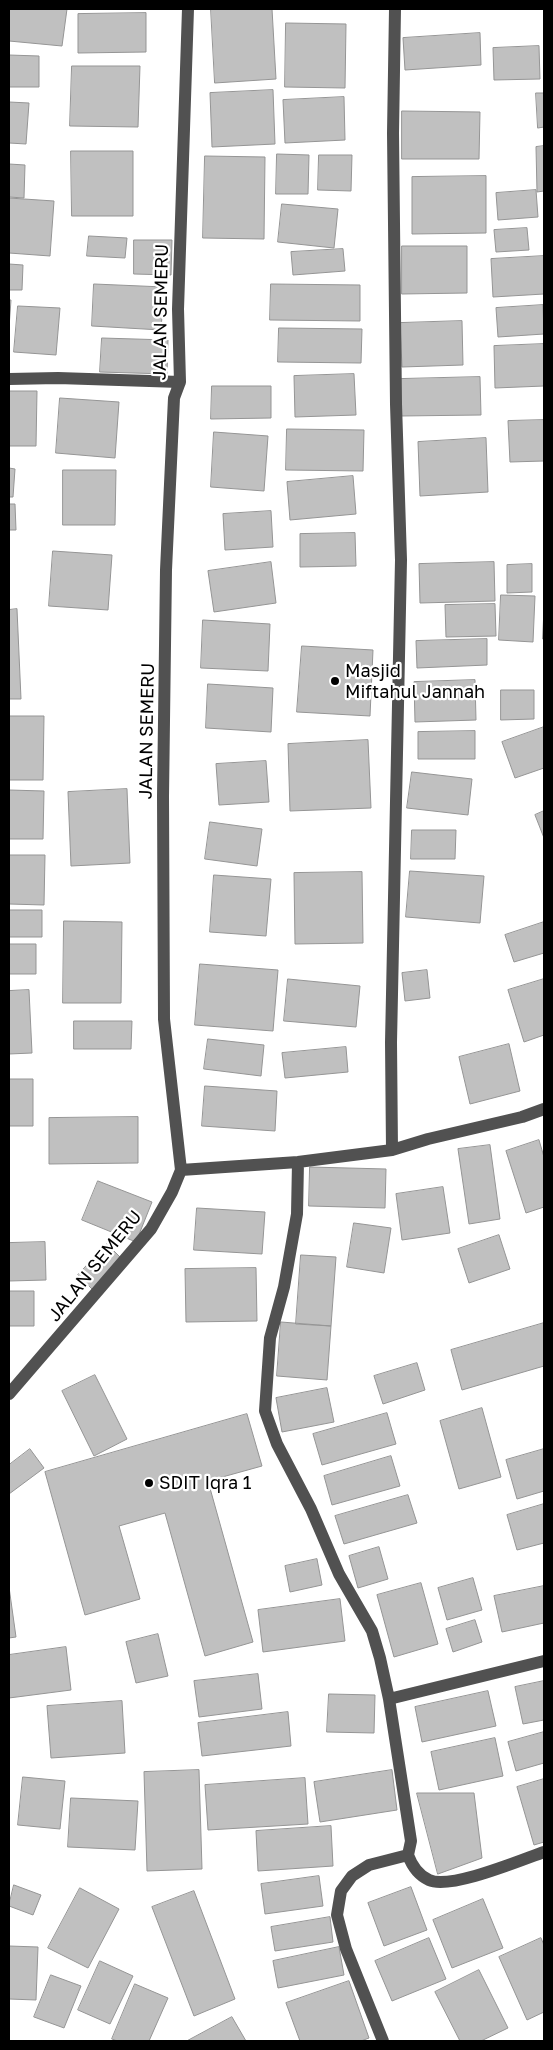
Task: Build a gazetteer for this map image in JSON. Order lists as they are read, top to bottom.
{
  "streets": {
    "street": ["JALAN SEMERU"]
  },
  "places": ["Masjid Miftahul Jannah", "SDIT Iqra 1"]
}
